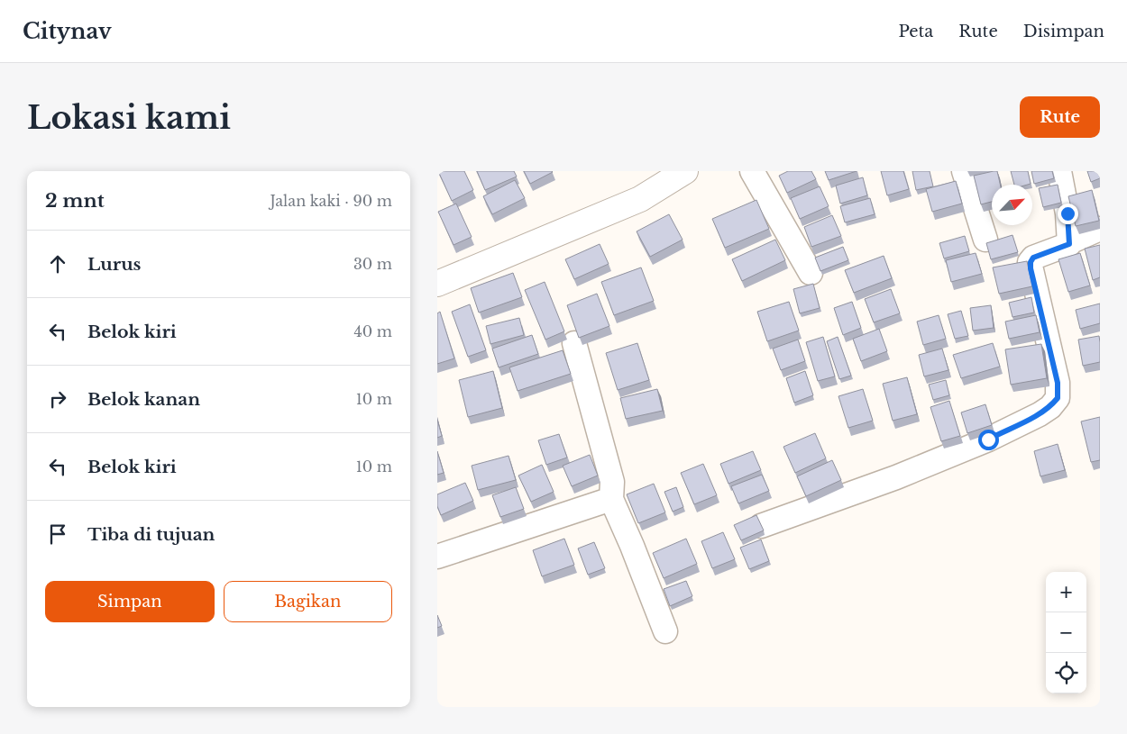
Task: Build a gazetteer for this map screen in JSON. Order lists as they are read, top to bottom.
{
  "north": "top right",
  "page": {
    "header": "Citynav",
    "nav": ["Peta", "Rute", "Disimpan"],
    "buttons": [
      "Rute",
      ["Simpan", "Bagikan"]
    ],
    "title": "Lokasi kami",
    "heading": ["2 mnt", "Jalan kaki · 90 m"],
    "list": [
      ["Lurus", "30 m"],
      ["Belok kiri", "40 m"],
      ["Belok kanan", "10 m"],
      ["Belok kiri", "10 m"],
      "Tiba di tujuan"
    ],
    "map_buttons": ["+", "−"]
  }
}
